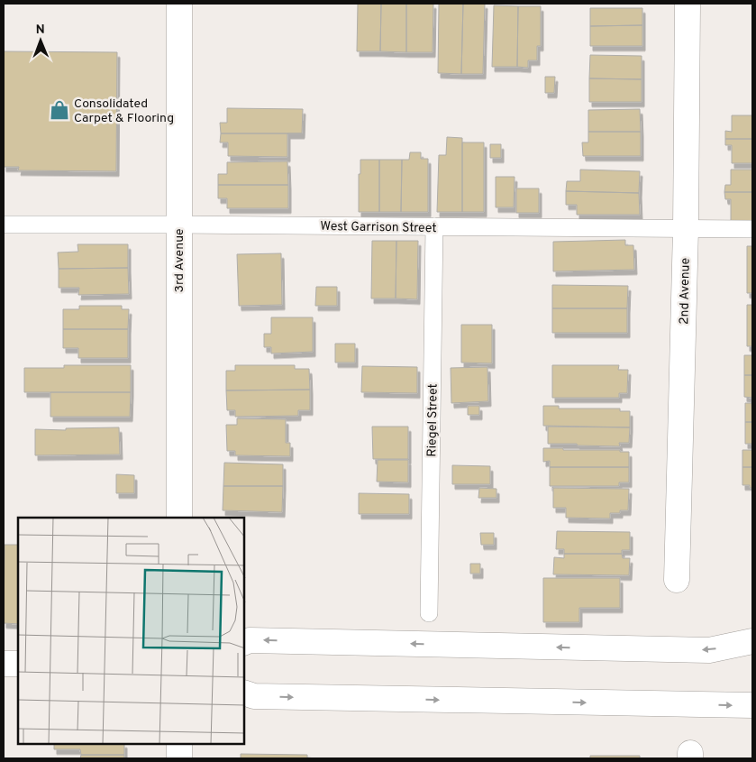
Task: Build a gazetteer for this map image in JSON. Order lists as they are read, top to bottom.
{
  "streets": {
    "main road": ["3rd Avenue", "2nd Avenue"],
    "lane": ["West Garrison Street", "Riegel Street"]
  },
  "crossings": [
    ["West Garrison Street", "3rd Avenue"],
    ["West Garrison Street", "2nd Avenue"],
    ["West Garrison Street", "Riegel Street"]
  ],
  "places": {
    "shop": ["Consolidated Carpet & Flooring"]
  },
  "north": "top"
}
